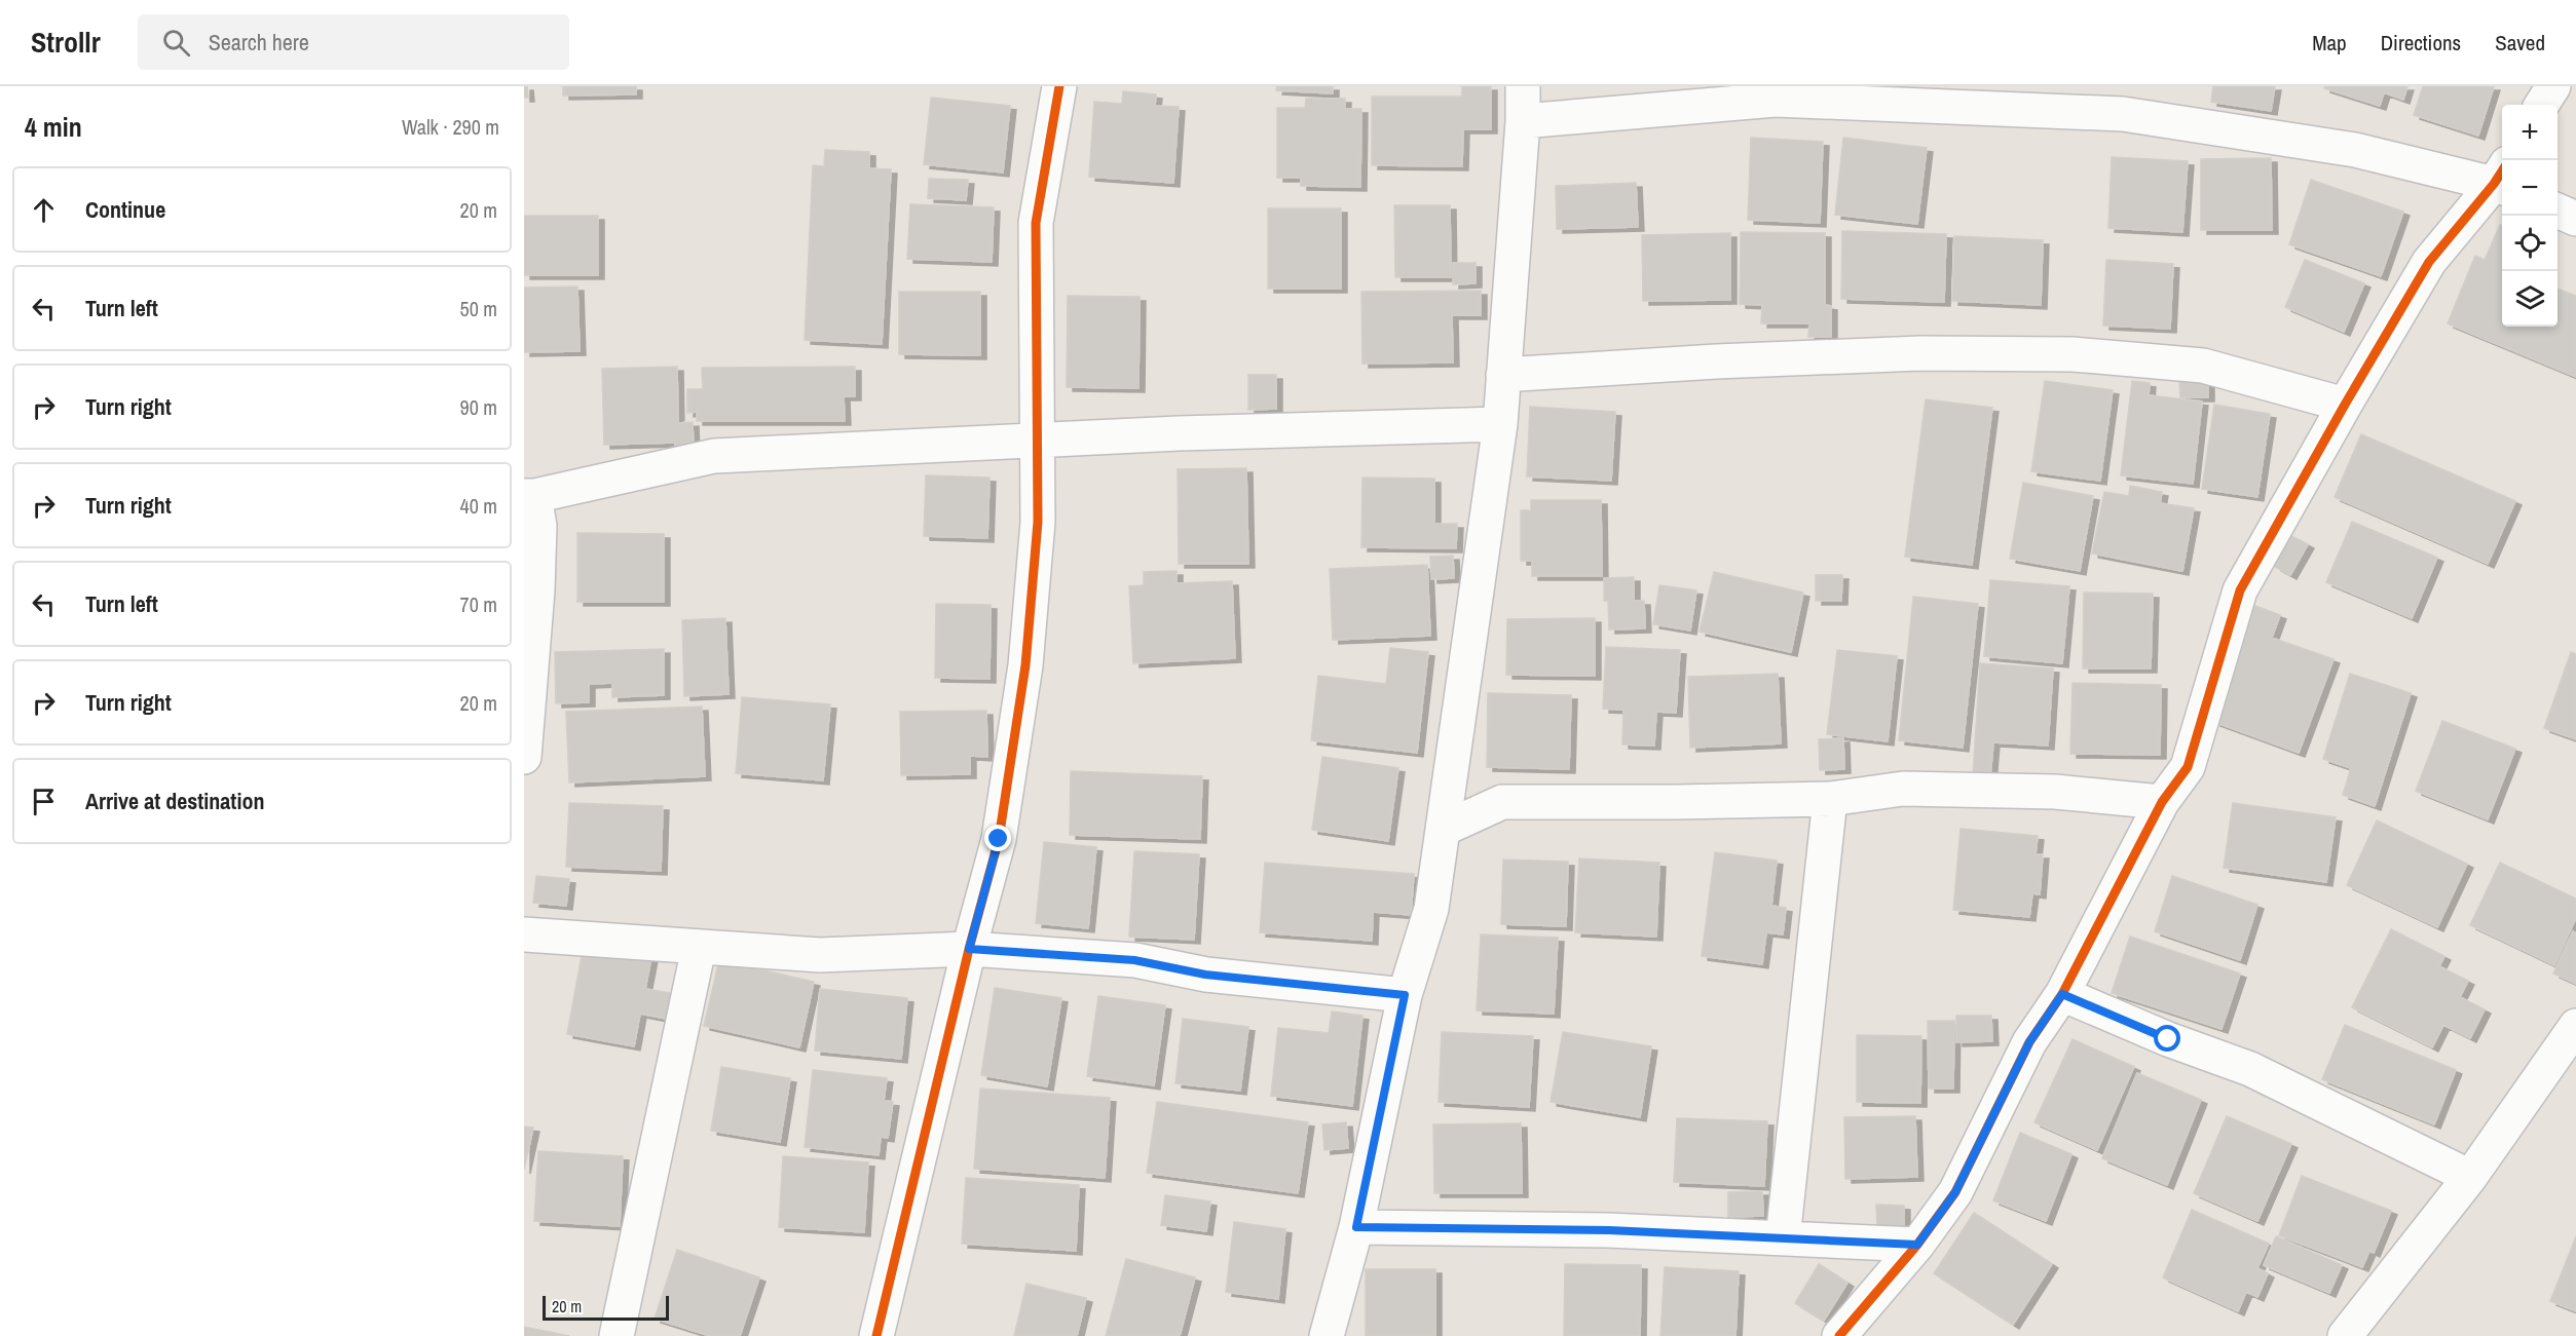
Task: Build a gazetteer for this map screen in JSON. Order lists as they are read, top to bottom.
{
  "scale_bar": "20 m",
  "page": {
    "header": "Strollr",
    "search": "Search here",
    "nav": ["Map", "Directions", "Saved"],
    "heading": ["4 min", "Walk · 290 m"],
    "map_buttons": ["+", "−"],
    "list": [
      ["Continue", "20 m"],
      ["Turn left", "50 m"],
      ["Turn right", "90 m"],
      ["Turn right", "40 m"],
      ["Turn left", "70 m"],
      ["Turn right", "20 m"],
      "Arrive at destination"
    ],
    "scale": "20 m"
  }
}
